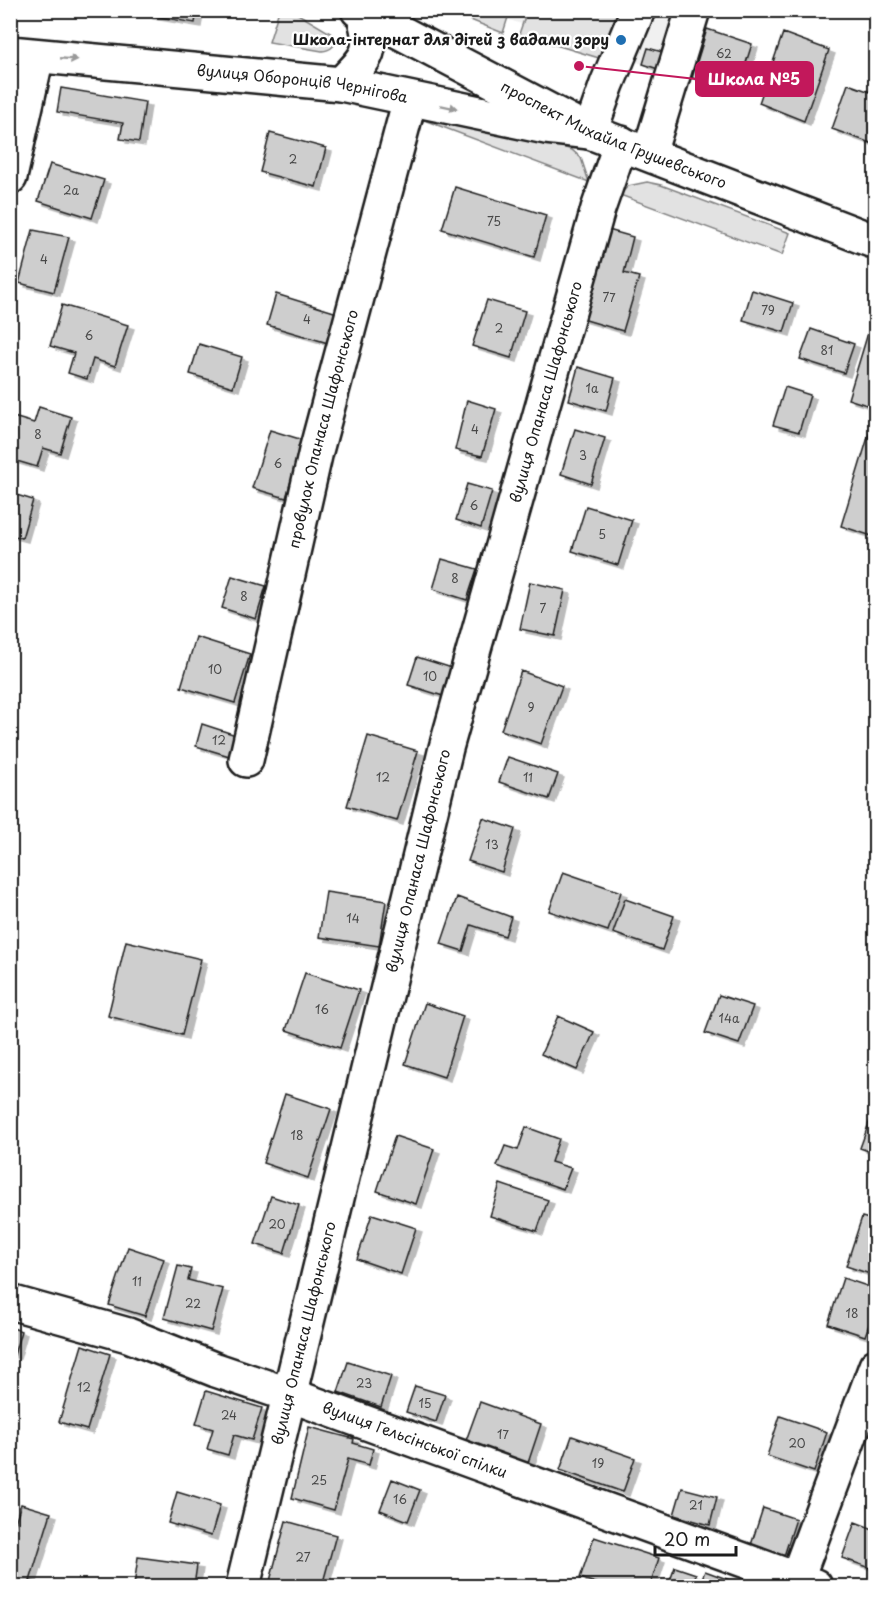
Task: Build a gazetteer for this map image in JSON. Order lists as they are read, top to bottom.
{
  "streets": {
    "street": [
      "вулиця Оборонців Чернігова",
      "проспект Михайла Грушевського",
      "вулиця Опанаса Шафонського",
      "провулок Опанаса Шафонського",
      "вулиця Гельсінської спілки"
    ]
  },
  "crossings": [
    ["вулиця Оборонців Чернігова", "проспект Михайла Грушевського"],
    ["вулиця Оборонців Чернігова", "провулок Опанаса Шафонського"],
    ["проспект Михайла Грушевського", "вулиця Опанаса Шафонського"],
    ["вулиця Опанаса Шафонського", "вулиця Гельсінської спілки"]
  ],
  "one_way": ["вулиця Оборонців Чернігова"],
  "places": ["Школа-інтернат для дітей з вадами зору", "Школа №5"],
  "house_numbers": [
    "62",
    "2",
    "2а",
    "75",
    "4",
    "77",
    "79",
    "4",
    "2",
    "6",
    "81",
    "1а",
    "4",
    "8",
    "3",
    "6",
    "6",
    "5",
    "8",
    "8",
    "7",
    "10",
    "10",
    "9",
    "12",
    "12",
    "11",
    "13",
    "14",
    "16",
    "14а",
    "18",
    "20",
    "11",
    "22",
    "18",
    "23",
    "12",
    "15",
    "24",
    "17",
    "20",
    "19",
    "25",
    "16",
    "21",
    "27"
  ],
  "scale_bar": "20 m"
}
